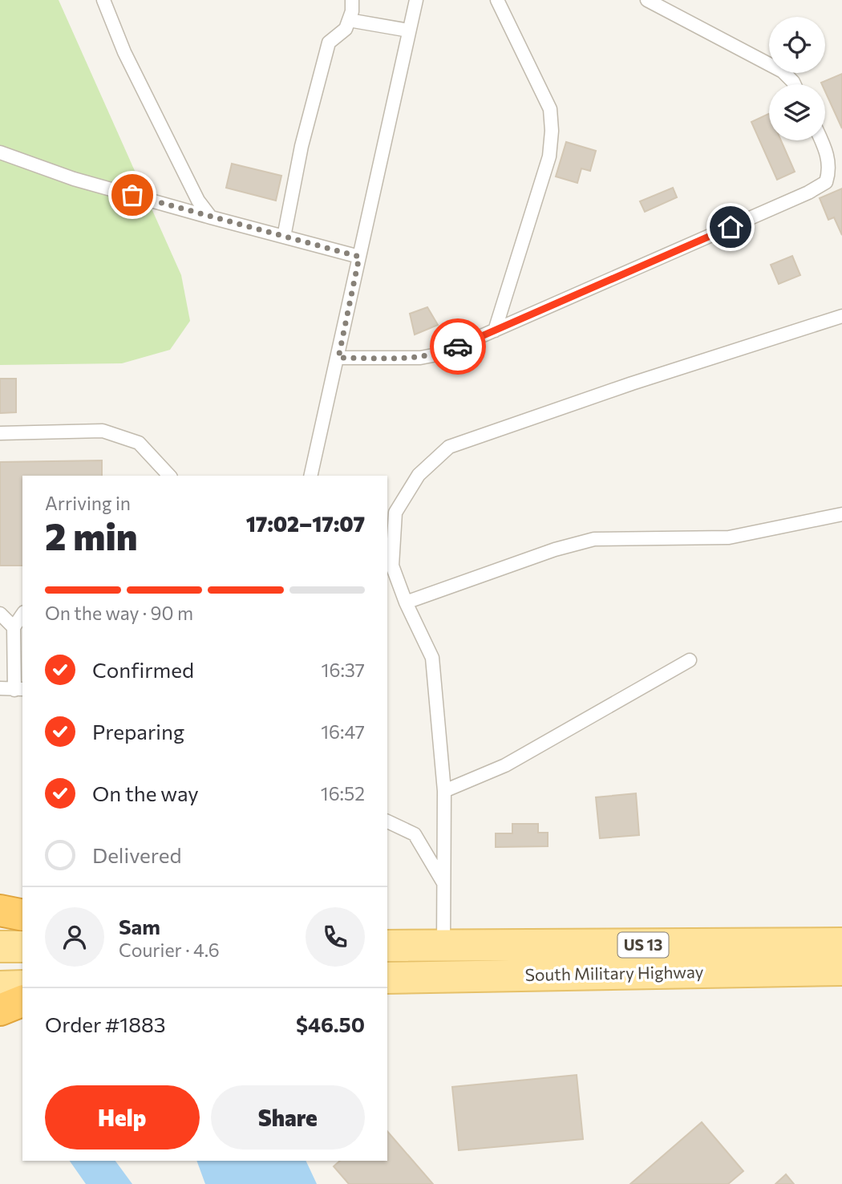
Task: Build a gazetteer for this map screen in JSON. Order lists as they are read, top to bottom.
{
  "streets": {
    "main road": ["US 13", "South Military Highway"]
  },
  "page": {
    "heading": ["2 min", "Arriving in", "17:02–17:07"],
    "panel": [
      "Sam",
      "Courier · 4.6",
      "Order #1883",
      "$46.50"
    ],
    "bar": "On the way · 90 m",
    "list": [
      ["Confirmed", "16:37"],
      ["Preparing", "16:47"],
      ["On the way", "16:52"],
      "Delivered"
    ],
    "buttons": ["Help", "Share"]
  }
}
